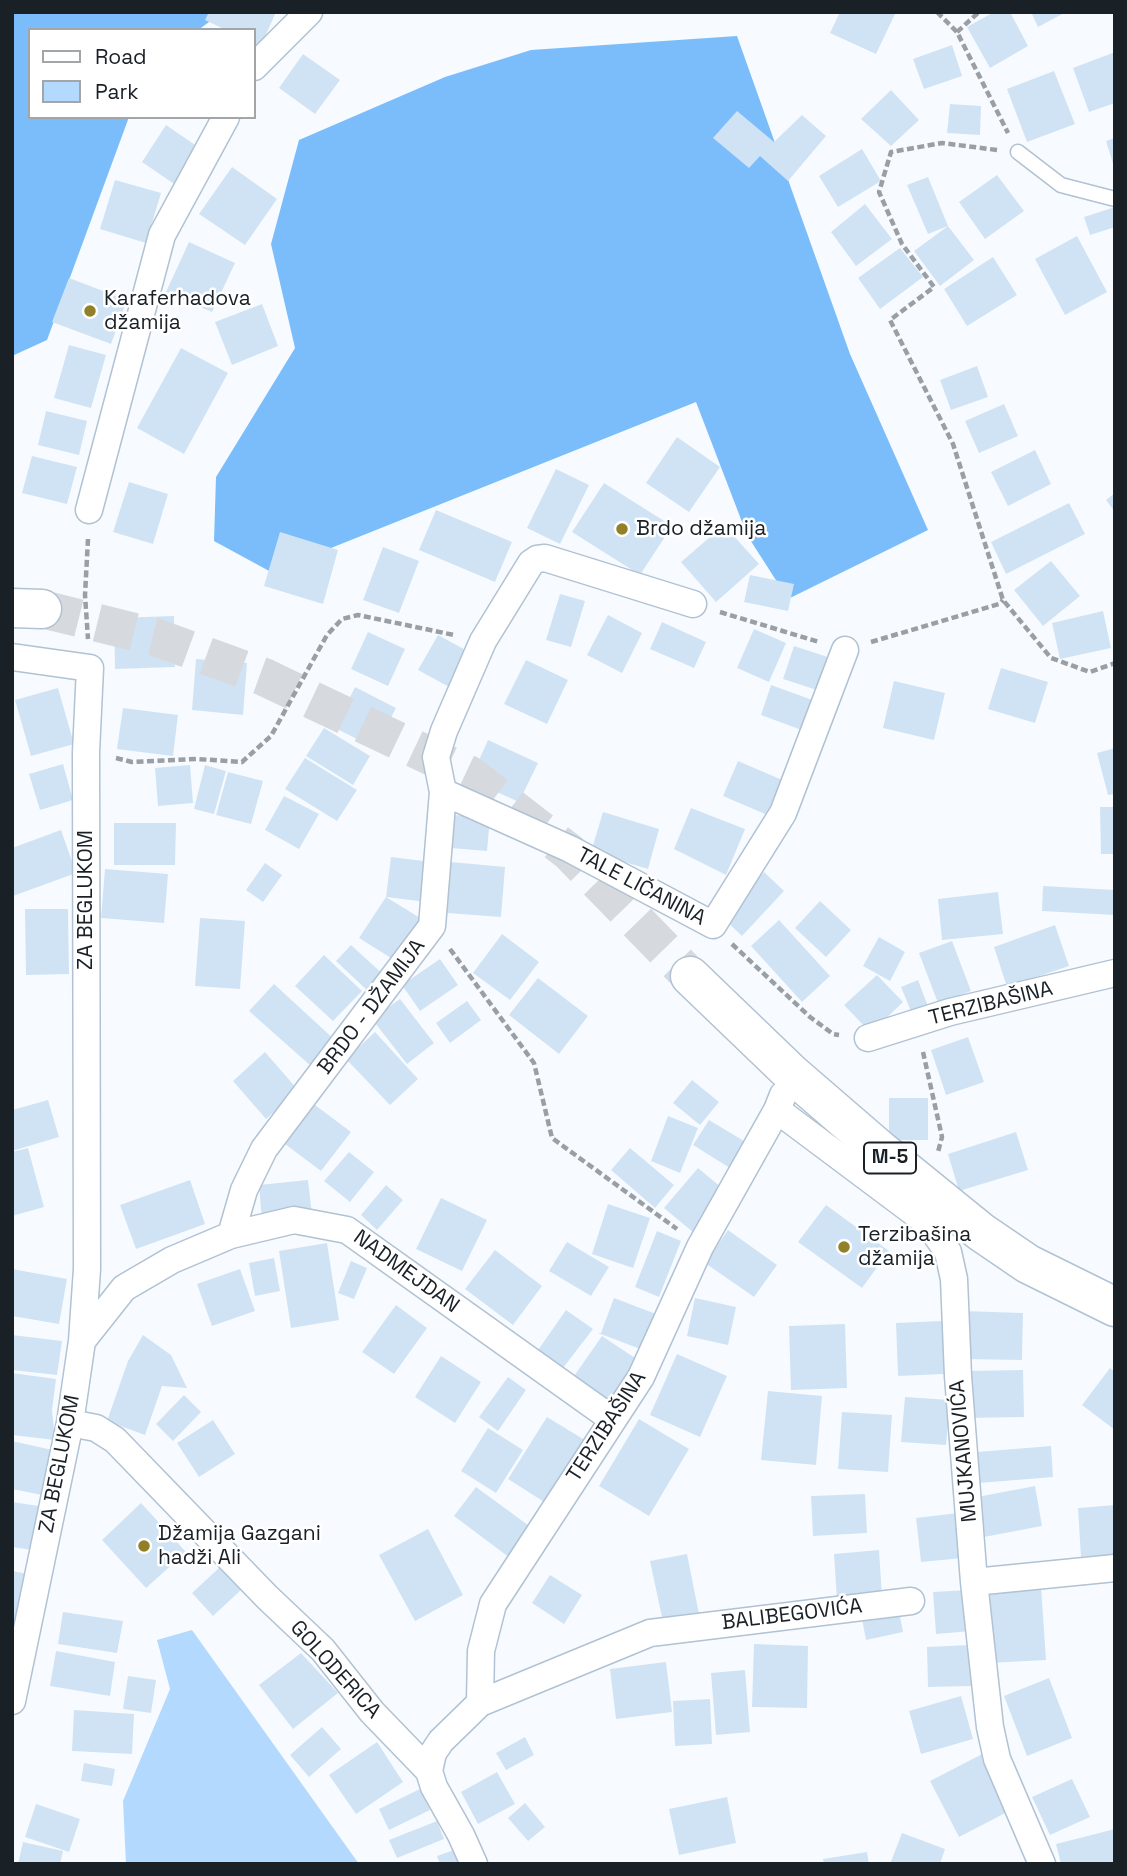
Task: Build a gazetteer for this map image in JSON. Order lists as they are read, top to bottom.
{
  "streets": {
    "main road": ["M-5"],
    "street": [
      "TALE LIČANINA",
      "ZA BEGLUKOM",
      "TERZIBAŠINA",
      "BRDO - DŽAMIJA",
      "NADMEJDAN",
      "MUJKANOVIĆA",
      "BALIBEGOVIĆA",
      "GOLODERICA"
    ]
  },
  "crossings": [
    ["TALE LIČANINA", "BRDO - DŽAMIJA"],
    ["ZA BEGLUKOM", "NADMEJDAN"],
    ["ZA BEGLUKOM", "GOLODERICA"],
    ["TERZIBAŠINA", "M-5"],
    ["TERZIBAŠINA", "NADMEJDAN"],
    ["TERZIBAŠINA", "MUJKANOVIĆA"],
    ["TERZIBAŠINA", "BALIBEGOVIĆA"],
    ["BRDO - DŽAMIJA", "NADMEJDAN"]
  ],
  "places": [
    "Karaferhadova džamija",
    "Brdo džamija",
    "Terzibašina džamija",
    "Džamija Gazgani hadži Ali"
  ],
  "legend": ["Road", "Park"]
}
